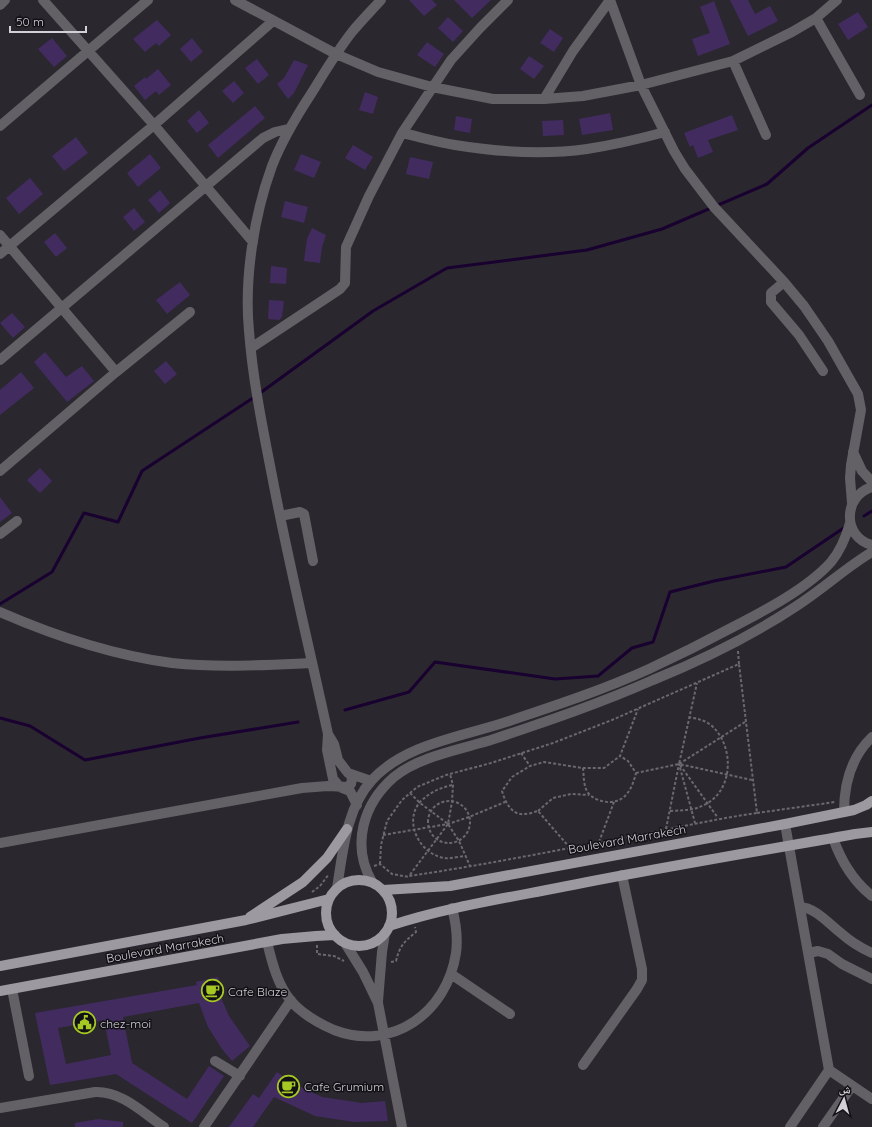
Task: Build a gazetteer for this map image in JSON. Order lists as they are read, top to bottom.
{
  "streets": {
    "main road": ["Boulevard Marrakech"]
  },
  "places": {
    "cafe": ["Cafe Blaze", "Cafe Grumium"],
    "public building": ["chez-moi"]
  },
  "scale_bar": "50 m",
  "north": "top"
}
